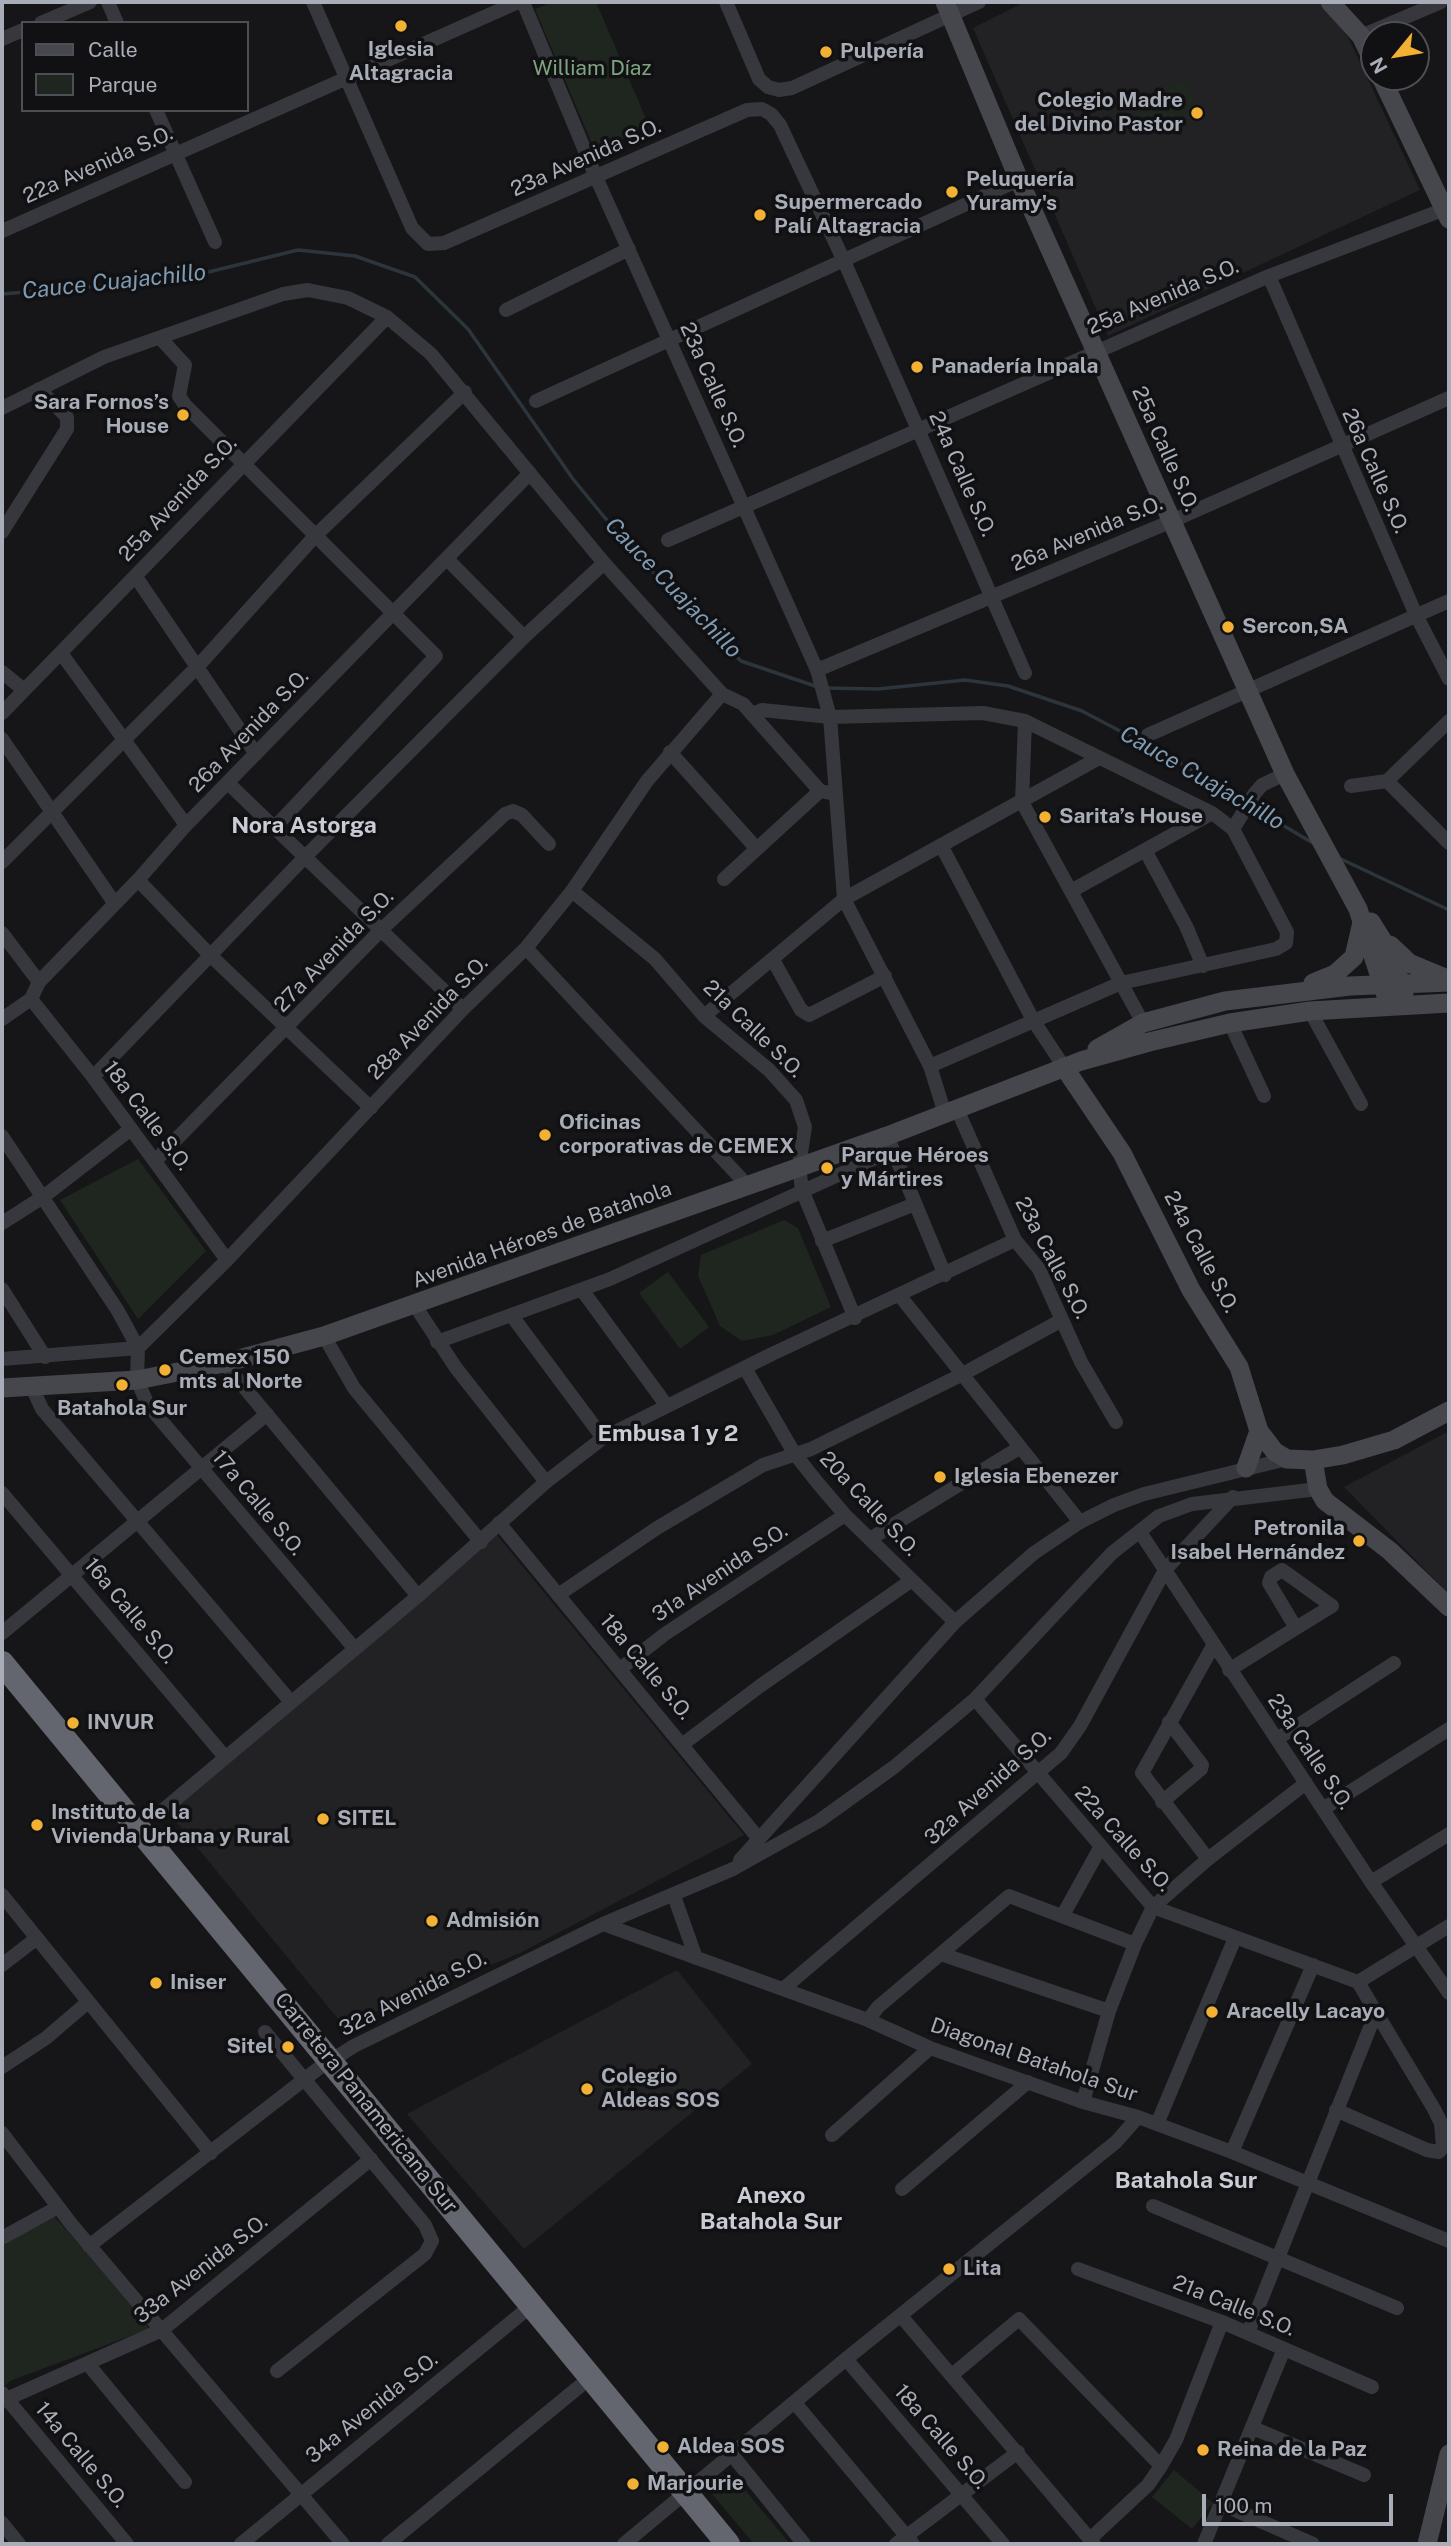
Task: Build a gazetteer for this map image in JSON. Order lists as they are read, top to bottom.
{
  "streets": {
    "highway": ["Carretera Panamericana Sur"],
    "street": [
      "23a Avenida S.O.",
      "22a Avenida S.O.",
      "25a Avenida S.O.",
      "23a Calle S.O.",
      "25a Calle S.O.",
      "26a Calle S.O.",
      "24a Calle S.O.",
      "26a Avenida S.O.",
      "27a Avenida S.O.",
      "28a Avenida S.O.",
      "21a Calle S.O.",
      "18a Calle S.O.",
      "Avenida Héroes de Batahola",
      "17a Calle S.O.",
      "20a Calle S.O.",
      "31a Avenida S.O.",
      "16a Calle S.O.",
      "32a Avenida S.O.",
      "22a Calle S.O.",
      "Diagonal Batahola Sur",
      "33a Avenida S.O.",
      "34a Avenida S.O.",
      "14a Calle S.O."
    ]
  },
  "crossings": [
    ["23a Avenida S.O.", "22a Avenida S.O."],
    ["23a Avenida S.O.", "23a Calle S.O."],
    ["23a Avenida S.O.", "24a Calle S.O."],
    ["22a Avenida S.O.", "23a Calle S.O."],
    ["25a Avenida S.O.", "23a Calle S.O."],
    ["25a Avenida S.O.", "25a Calle S.O."],
    ["25a Avenida S.O.", "26a Calle S.O."],
    ["25a Avenida S.O.", "24a Calle S.O."],
    ["23a Calle S.O.", "26a Avenida S.O."],
    ["23a Calle S.O.", "Avenida Héroes de Batahola"],
    ["23a Calle S.O.", "32a Avenida S.O."],
    ["25a Calle S.O.", "26a Avenida S.O."],
    ["25a Calle S.O.", "Avenida Héroes de Batahola"],
    ["26a Calle S.O.", "26a Avenida S.O."],
    ["24a Calle S.O.", "26a Avenida S.O."],
    ["24a Calle S.O.", "Avenida Héroes de Batahola"],
    ["26a Avenida S.O.", "18a Calle S.O."],
    ["27a Avenida S.O.", "18a Calle S.O."],
    ["28a Avenida S.O.", "21a Calle S.O."],
    ["28a Avenida S.O.", "18a Calle S.O."],
    ["21a Calle S.O.", "Avenida Héroes de Batahola"],
    ["18a Calle S.O.", "31a Avenida S.O."],
    ["Avenida Héroes de Batahola", "17a Calle S.O."],
    ["20a Calle S.O.", "31a Avenida S.O."],
    ["32a Avenida S.O.", "22a Calle S.O."],
    ["32a Avenida S.O.", "Diagonal Batahola Sur"],
    ["32a Avenida S.O.", "Carretera Panamericana Sur"],
    ["Carretera Panamericana Sur", "34a Avenida S.O."],
    ["33a Avenida S.O.", "14a Calle S.O."]
  ],
  "districts": [
    "Nora Astorga",
    "Embusa 1 y 2",
    "Batahola Sur",
    "Anexo Batahola Sur"
  ],
  "water": ["Cauce Cuajachillo"],
  "parks": ["William Díaz"],
  "places": [
    "Iglesia Altagracia",
    "Pulpería",
    "Colegio Madre del Divino Pastor",
    "Peluquería Yuramy's",
    "Supermercado Palí Altagracia",
    "Panadería Inpala",
    "Sara Fornos’s House",
    "Sercon,SA",
    "Sarita’s House",
    "Oficinas corporativas de CEMEX",
    "Parque Héroes y Mártires",
    "Cemex 150 mts al Norte",
    "Batahola Sur",
    "Iglesia Ebenezer",
    "Petronila Isabel Hernández",
    "INVUR",
    "SITEL",
    "Instituto de la Vivienda Urbana y Rural",
    "Admisión",
    "Iniser",
    "Aracelly Lacayo",
    "Sitel",
    "Colegio Aldeas SOS",
    "Lita",
    "Aldea SOS",
    "Reina de la Paz",
    "Marjourie"
  ],
  "legend": ["Calle", "Parque"],
  "scale_bar": "100 m",
  "north": "bottom left"
}
